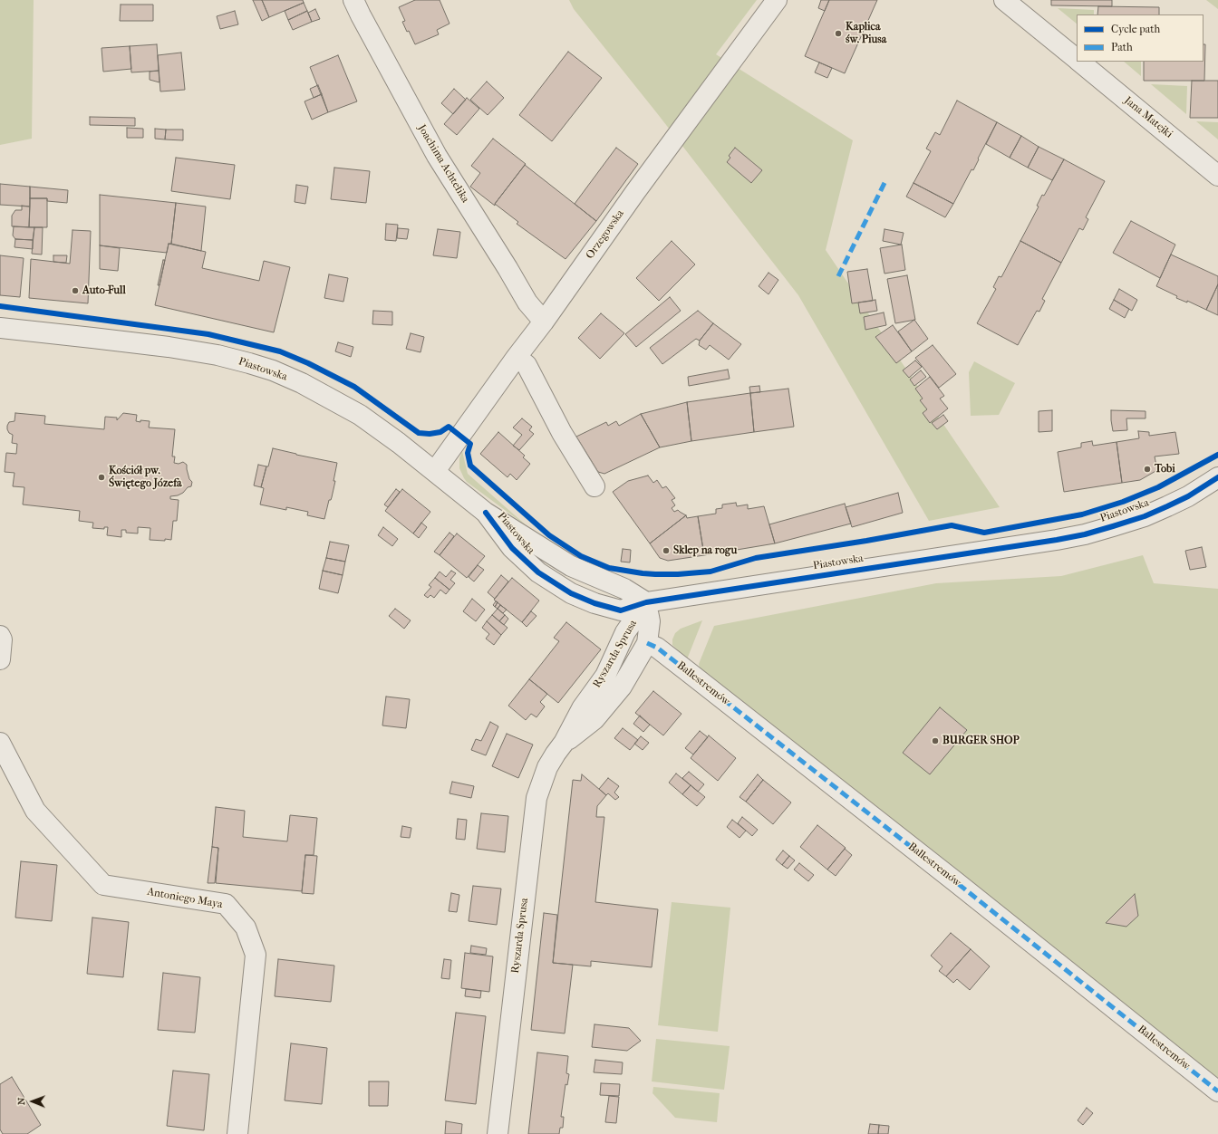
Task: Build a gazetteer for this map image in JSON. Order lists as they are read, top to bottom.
{
  "streets": {
    "street": [
      "Jana Matejki",
      "Joachima Achtelika",
      "Orzegowska",
      "Piastowska",
      "Ryszarda Sprusa",
      "Ballestremów",
      "Antoniego Maya"
    ]
  },
  "crossings": [
    ["Joachima Achtelika", "Orzegowska"],
    ["Orzegowska", "Piastowska"],
    ["Piastowska", "Ryszarda Sprusa"],
    ["Ryszarda Sprusa", "Ballestremów"]
  ],
  "places": [
    "Kaplica św. Piusa",
    "Auto-Full",
    "Tobi",
    "Kościół pw. Świętego Józefa",
    "Sklep na rogu",
    "BURGER SHOP"
  ],
  "legend": ["Cycle path", "Path"],
  "north": "left"
}
